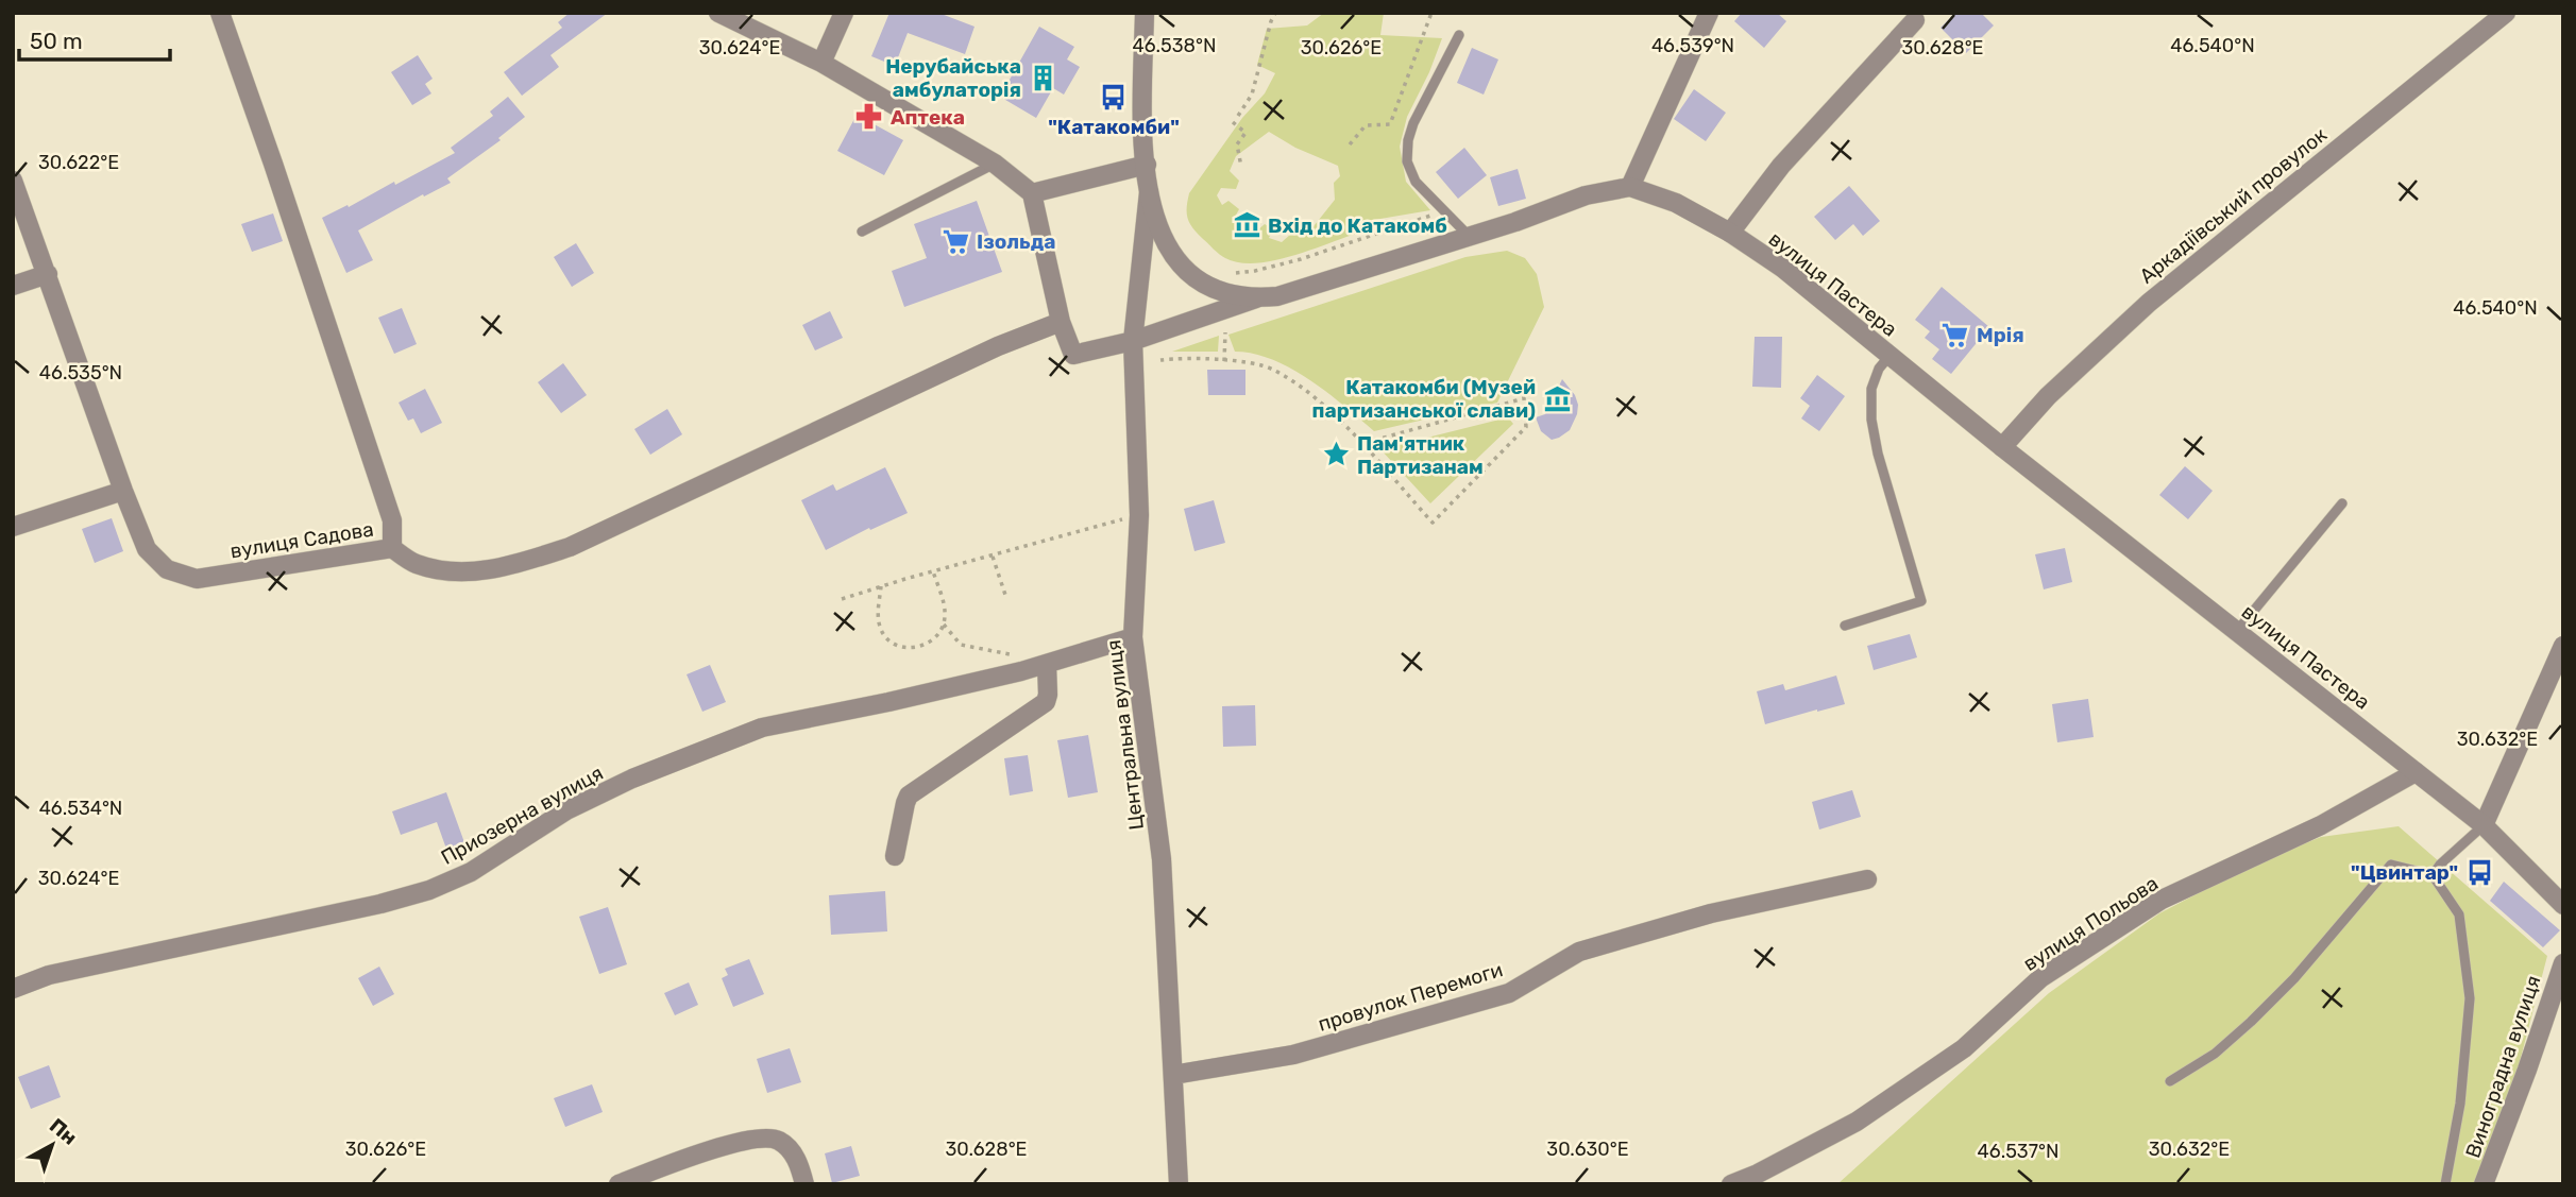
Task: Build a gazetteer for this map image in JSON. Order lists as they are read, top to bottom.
{
  "streets": {
    "street": [
      "Аркадіївський провулок",
      "вулиця Пастера",
      "вулиця Садова",
      "Центральна вулиця",
      "Приозерна вулиця",
      "вулиця Польова",
      "провулок Перемоги",
      "Виноградна вулиця"
    ]
  },
  "crossings": [
    ["Аркадіївський провулок", "вулиця Пастера"],
    ["вулиця Пастера", "вулиця Польова"],
    ["Центральна вулиця", "Приозерна вулиця"],
    ["Центральна вулиця", "провулок Перемоги"]
  ],
  "places": {
    "building": ["Нерубайська амбулаторія"],
    "bus stop": ["\"Катакомби\"", "\"Цвинтар\""],
    "pharmacy": ["Аптека"],
    "museum": ["Вхід до Катакомб", "Катакомби (Музей партизанської слави)"],
    "supermarket": ["Ізольда", "Мрія"],
    "place": ["Пам'ятник Партизанам"]
  },
  "scale_bar": "50 m",
  "north": "top right",
  "coordinates": [
    "46.538°N",
    "46.539°N",
    "46.540°N",
    "30.624°E",
    "30.626°E",
    "30.628°E",
    "30.622°E",
    "46.535°N",
    "30.632°E",
    "46.534°N",
    "30.630°E",
    "46.537°N"
  ]
}
